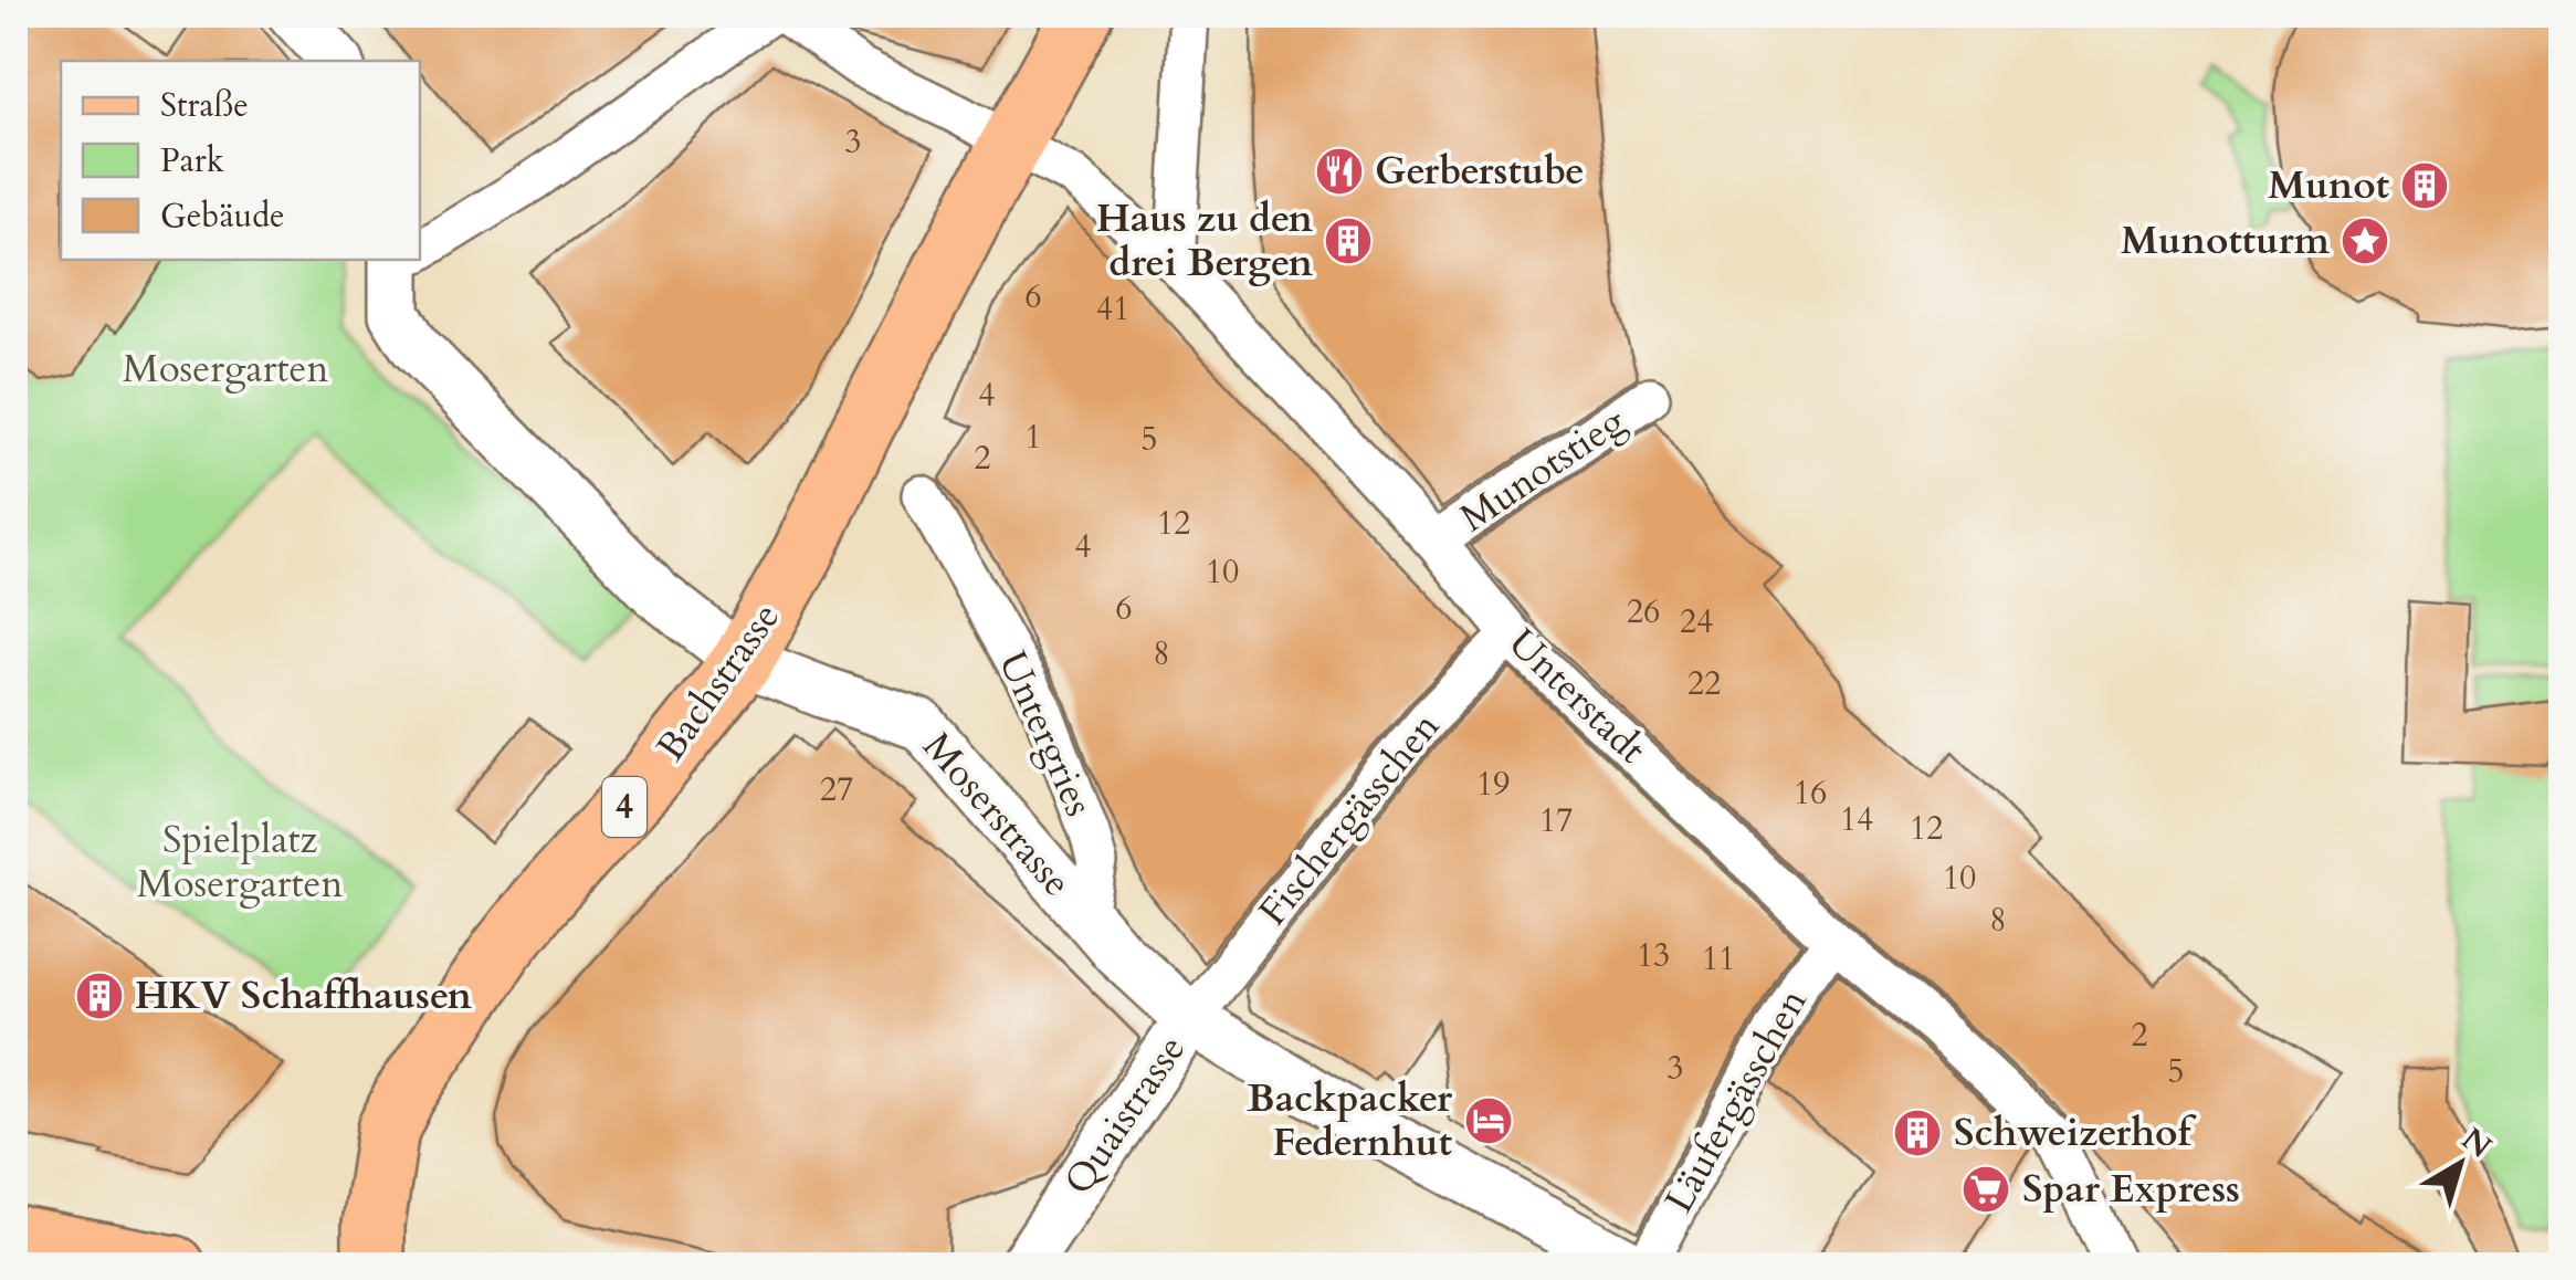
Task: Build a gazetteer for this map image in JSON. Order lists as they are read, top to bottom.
{
  "streets": {
    "main road": ["Bachstrasse", "4"],
    "street": [
      "Munotstieg",
      "Unterstadt",
      "Untergries",
      "Moserstrasse",
      "Fischergässchen",
      "Läufergässchen",
      "Quaistrasse"
    ]
  },
  "crossings": [
    ["Munotstieg", "Unterstadt"],
    ["Bachstrasse", "Unterstadt"],
    ["Bachstrasse", "Moserstrasse"],
    ["Unterstadt", "Fischergässchen"],
    ["Unterstadt", "Läufergässchen"],
    ["Untergries", "Moserstrasse"],
    ["Moserstrasse", "Fischergässchen"],
    ["Moserstrasse", "Quaistrasse"],
    ["Fischergässchen", "Quaistrasse"]
  ],
  "parks": ["Mosergarten", "Spielplatz Mosergarten"],
  "places": {
    "restaurant": ["Gerberstube"],
    "building": [
      "Munot",
      "Haus zu den drei Bergen",
      "HKV Schaffhausen",
      "Schweizerhof"
    ],
    "place": ["Munotturm"],
    "hotel": ["Backpacker Federnhut"],
    "supermarket": ["Spar Express"]
  },
  "house_numbers": [
    "3",
    "6",
    "41",
    "4",
    "1",
    "5",
    "2",
    "12",
    "4",
    "10",
    "6",
    "26",
    "24",
    "8",
    "22",
    "19",
    "27",
    "16",
    "14",
    "17",
    "12",
    "10",
    "8",
    "13",
    "11",
    "2",
    "3",
    "5"
  ],
  "legend": ["Straße", "Park", "Gebäude"],
  "north": "top right"
}
